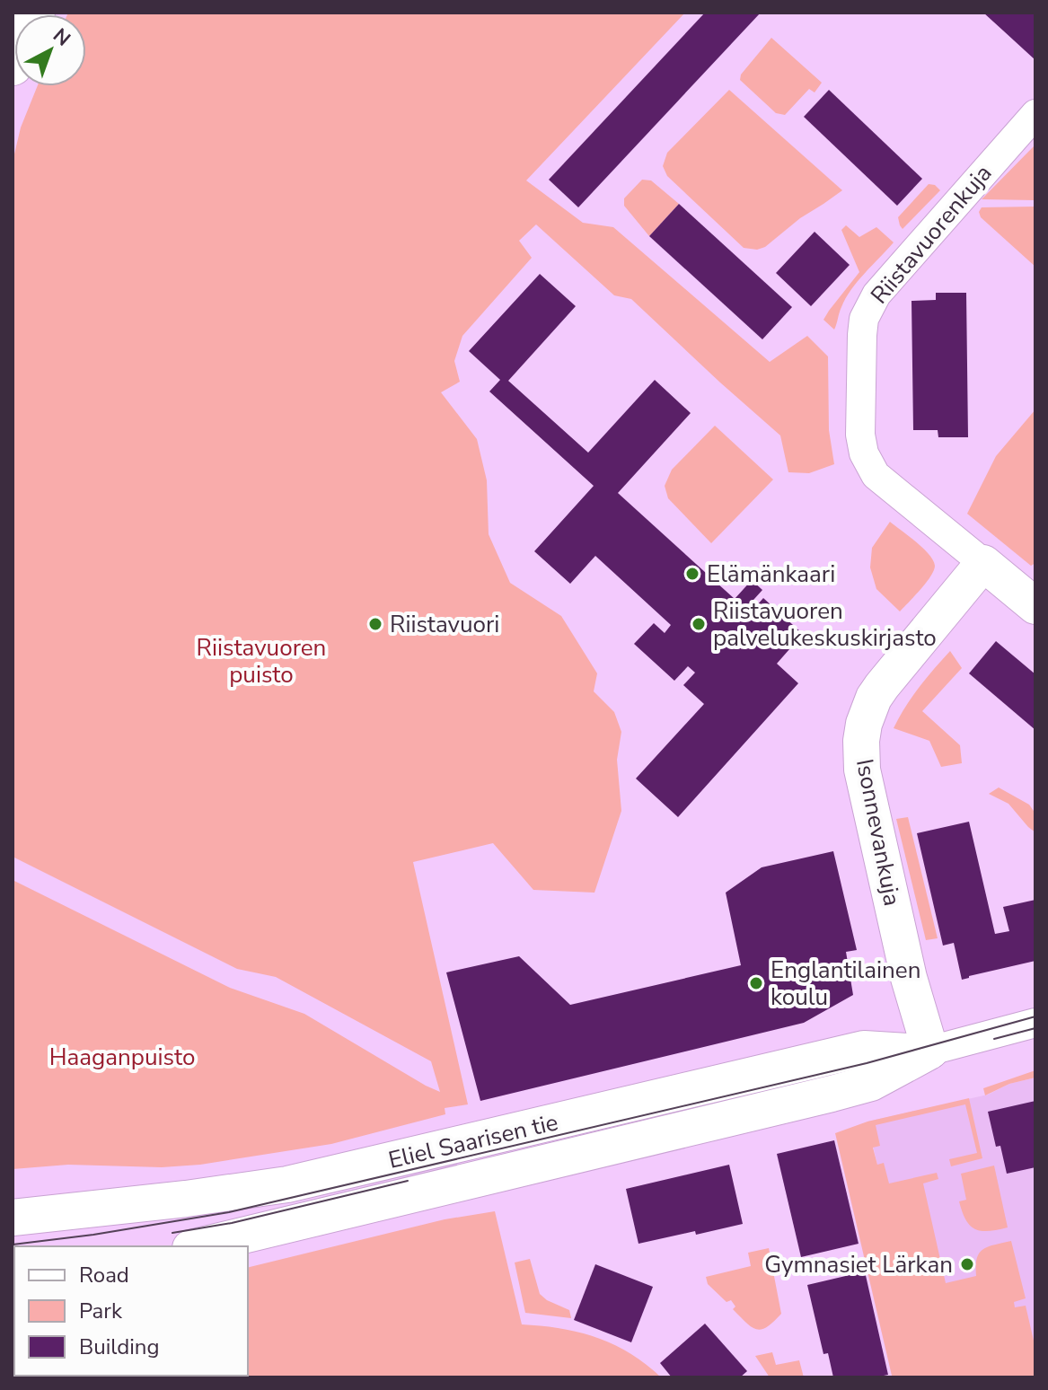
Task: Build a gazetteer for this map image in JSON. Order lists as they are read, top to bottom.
{
  "streets": {
    "street": ["Riistavuorenkuja", "Isonnevankuja", "Eliel Saarisen tie"]
  },
  "crossings": [
    ["Riistavuorenkuja", "Isonnevankuja"],
    ["Isonnevankuja", "Eliel Saarisen tie"]
  ],
  "parks": ["Riistavuoren puisto", "Haaganpuisto"],
  "places": [
    "Elämänkaari",
    "Riistavuori",
    "Riistavuoren palvelukeskuskirjasto",
    "Englantilainen koulu",
    "Gymnasiet Lärkan"
  ],
  "legend": ["Road", "Park", "Building"],
  "north": "top right"
}
